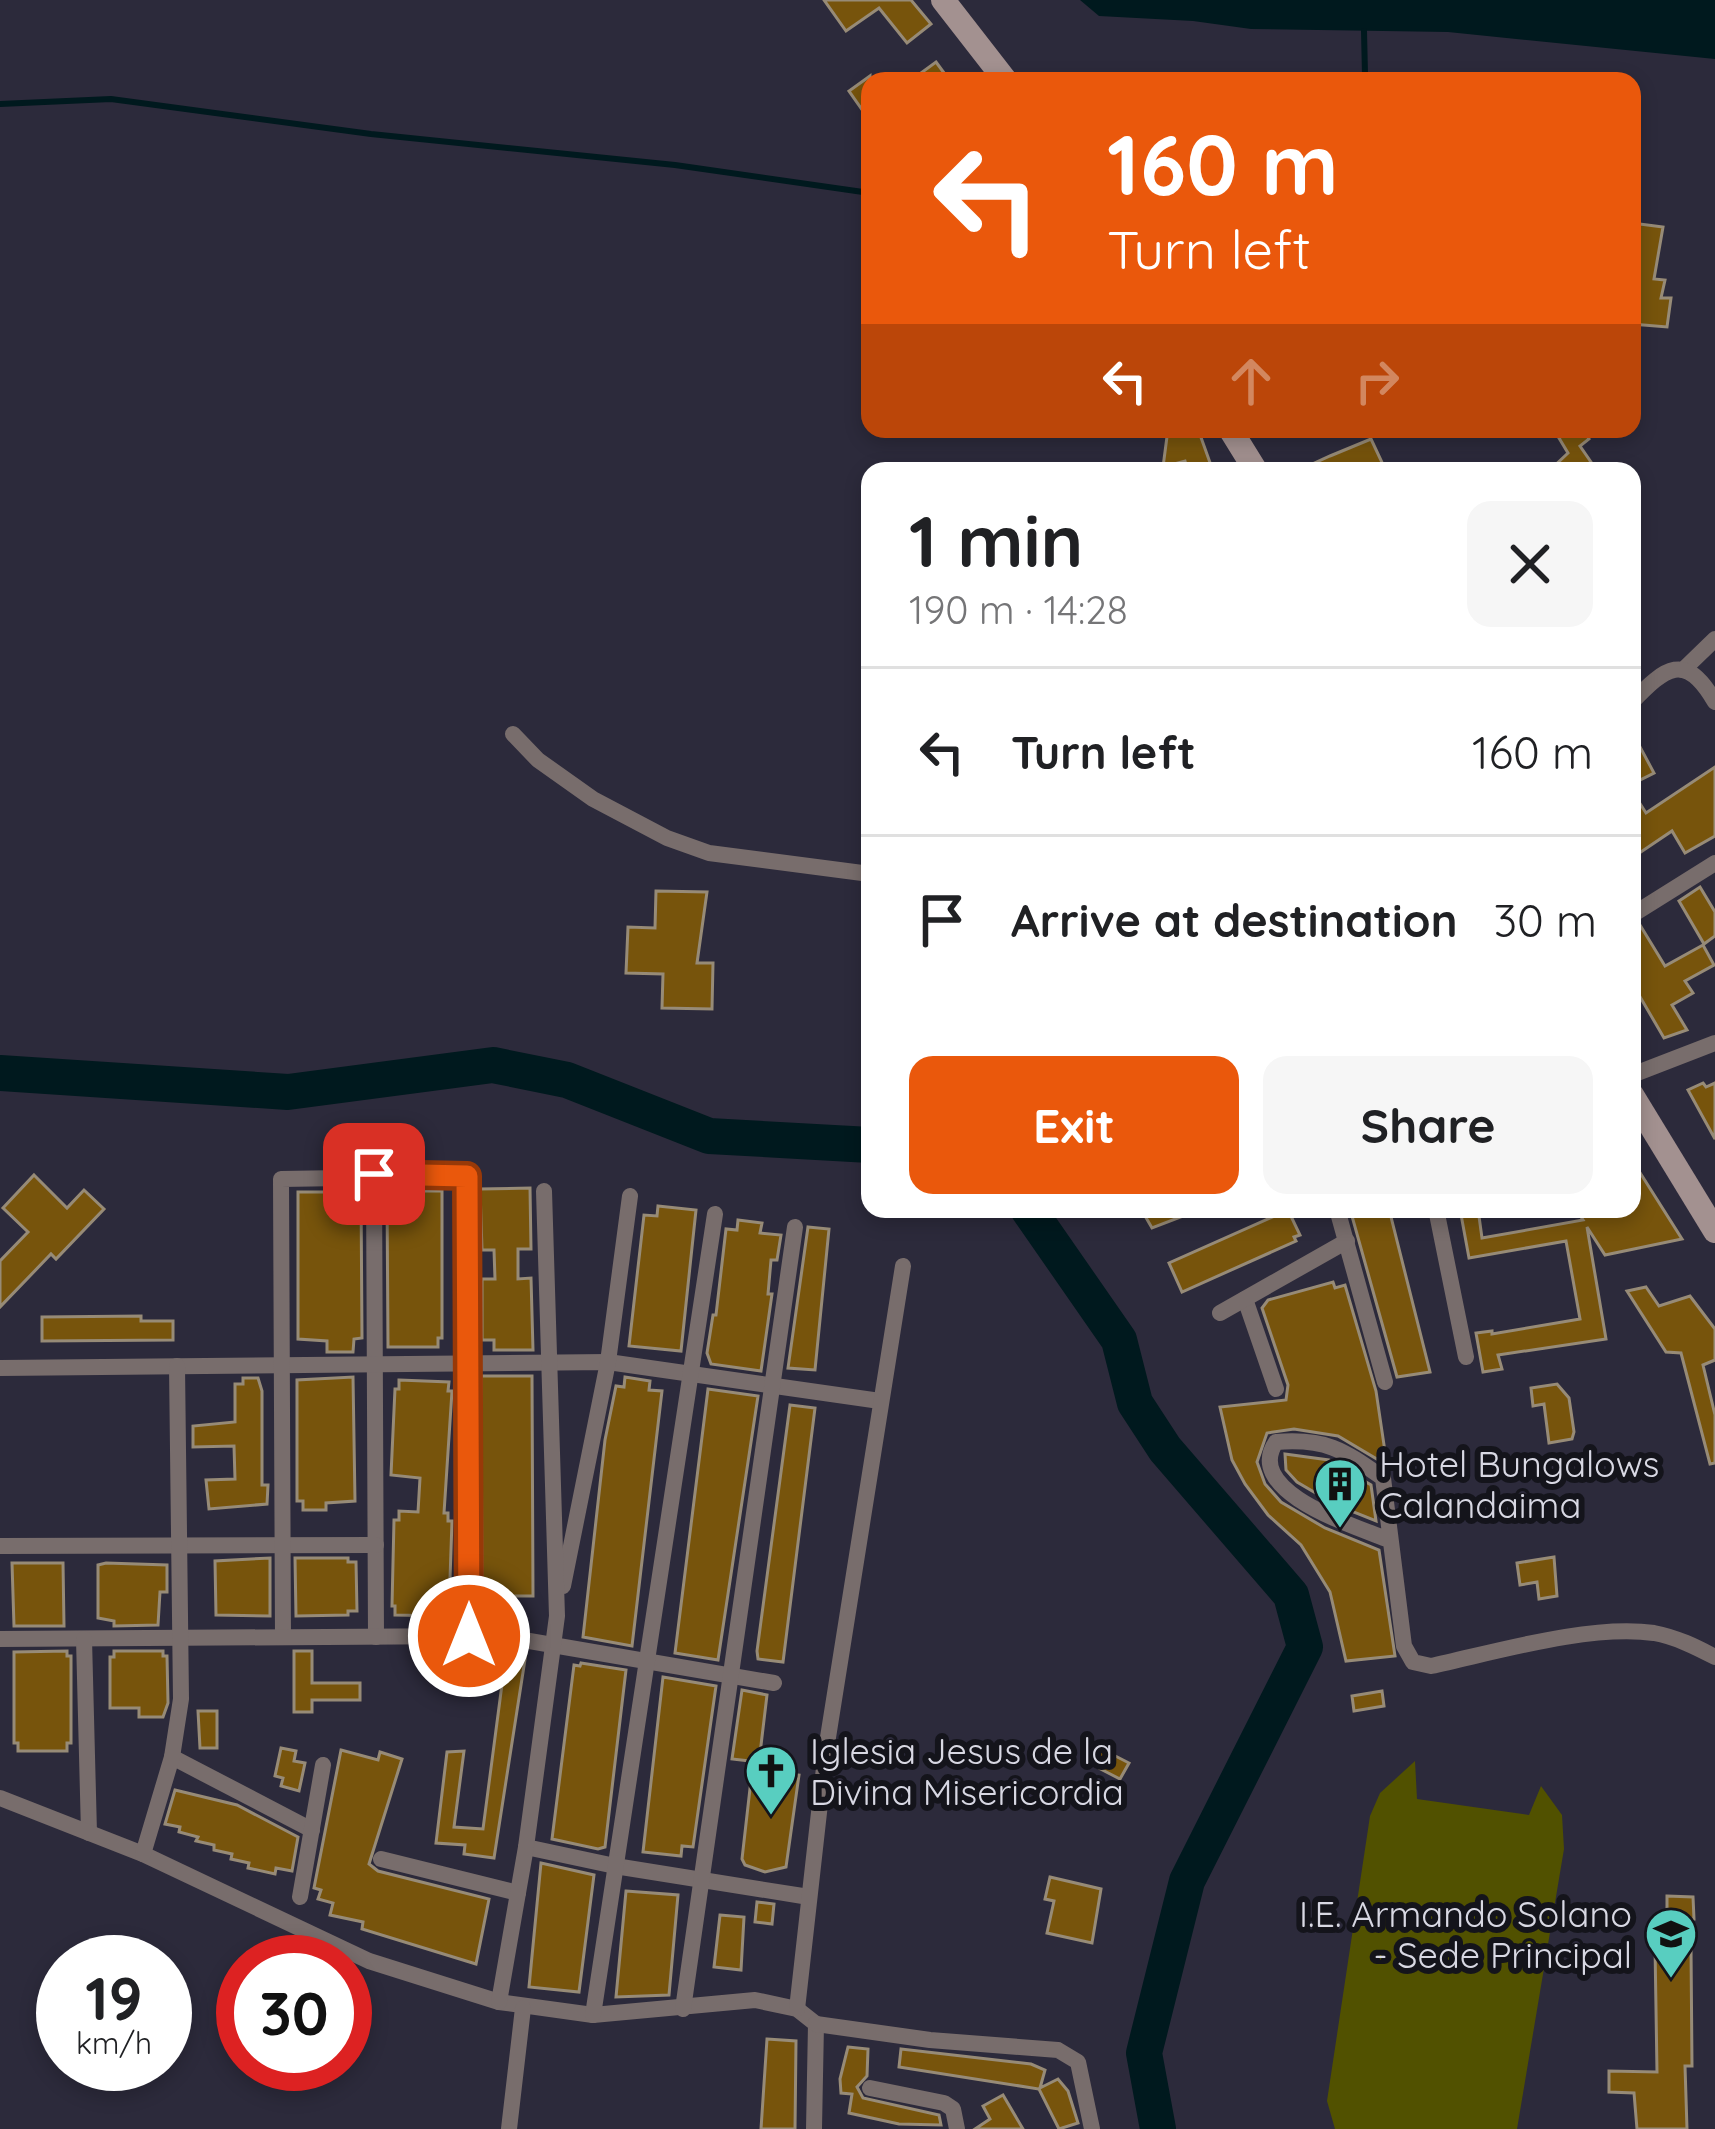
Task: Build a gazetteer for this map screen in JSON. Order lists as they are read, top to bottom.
{
  "places": {
    "building": ["Hotel Bungalows Calandaima"],
    "church": ["Iglesia Jesus de la Divina Misericordia"],
    "school or university": ["I.E. Armando Solano - Sede Principal"]
  },
  "page": {
    "turn": ["160 m", "Turn left"],
    "heading": ["1 min", "190 m · 14:28"],
    "list": [
      {
        "name": "Turn left",
        "value": "160 m"
      },
      {
        "name": "Arrive at destination",
        "value": "30 m"
      }
    ],
    "buttons": ["Exit", "Share"],
    "speed": "19 km/h",
    "limit": "30"
  }
}
